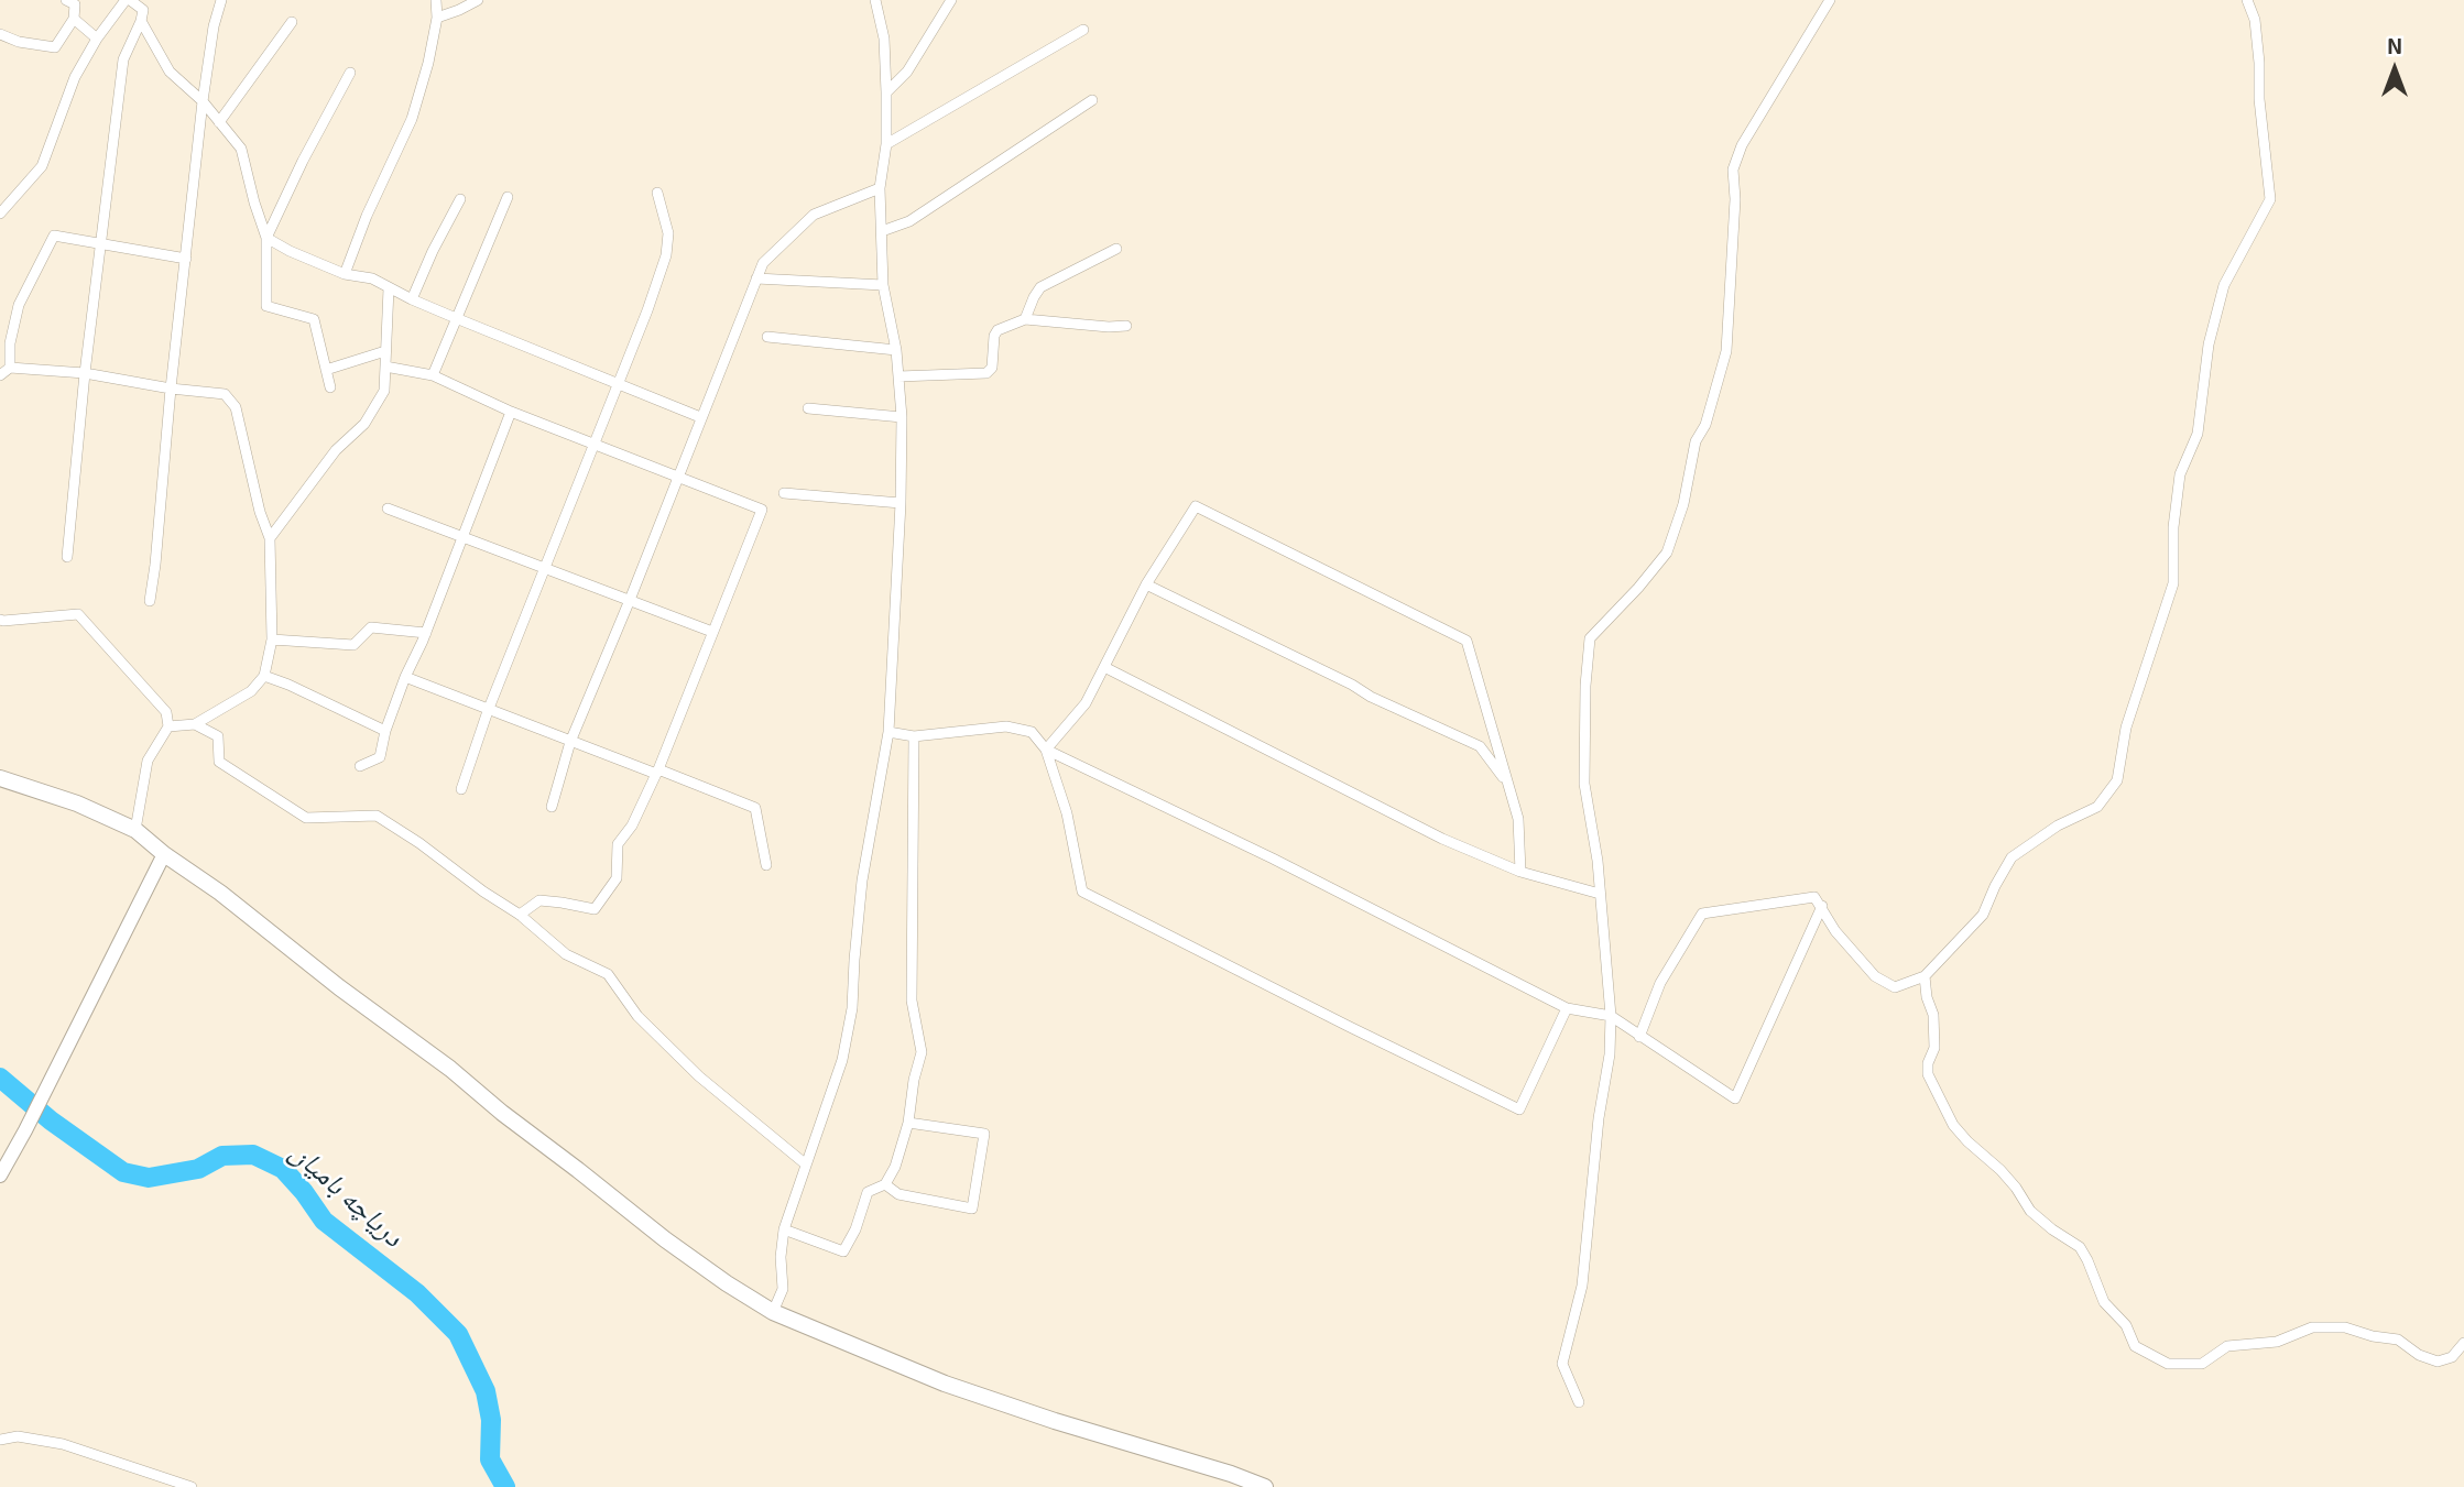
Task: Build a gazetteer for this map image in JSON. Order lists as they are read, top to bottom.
{
  "water": ["دریاچه بامیان"],
  "north": "top"
}
